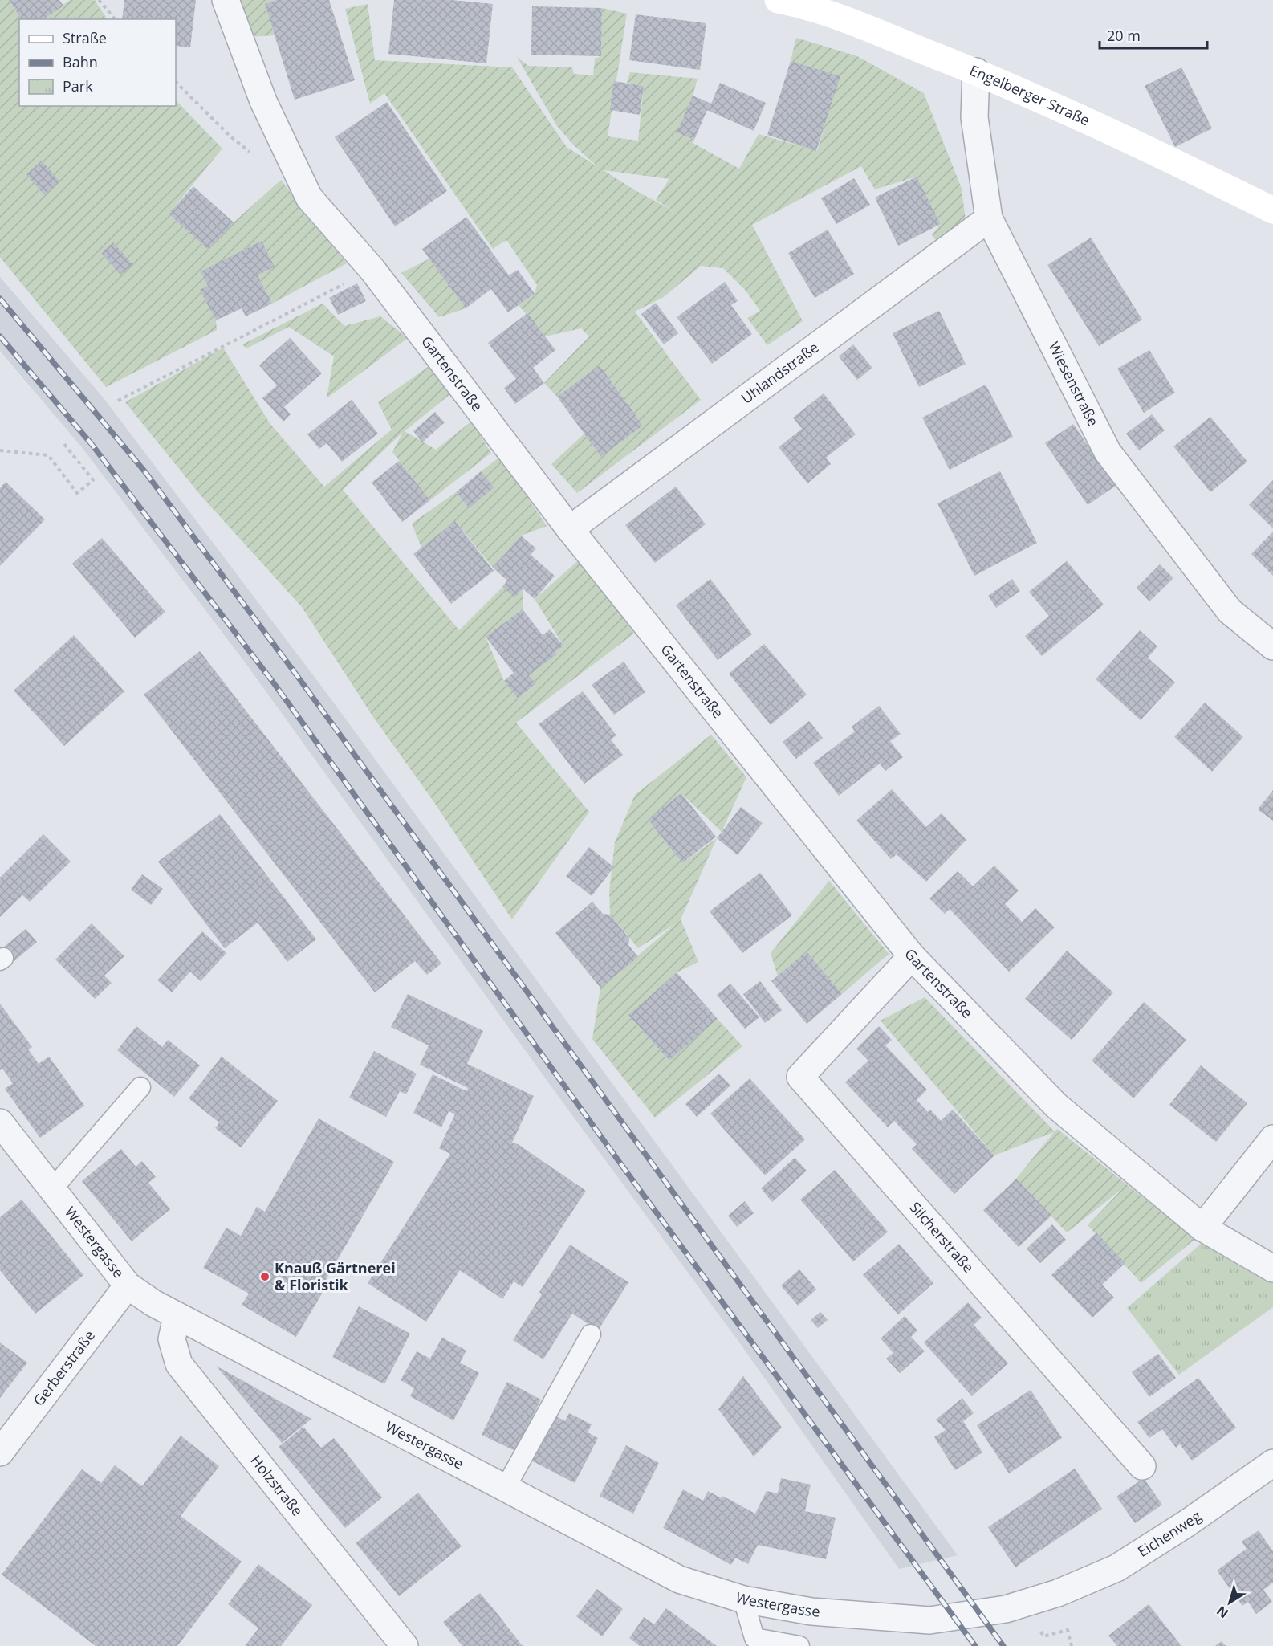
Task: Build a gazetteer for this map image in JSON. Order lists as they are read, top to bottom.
{
  "streets": {
    "main road": ["Engelberger Straße"],
    "street": [
      "Uhlandstraße",
      "Gartenstraße",
      "Wiesenstraße",
      "Silcherstraße",
      "Westergasse",
      "Gerberstraße",
      "Holzstraße",
      "Eichenweg"
    ]
  },
  "crossings": [
    ["Engelberger Straße", "Wiesenstraße"],
    ["Uhlandstraße", "Gartenstraße"],
    ["Uhlandstraße", "Wiesenstraße"],
    ["Gartenstraße", "Silcherstraße"],
    ["Westergasse", "Gerberstraße"],
    ["Westergasse", "Holzstraße"],
    ["Westergasse", "Eichenweg"]
  ],
  "places": ["Knauß Gärtnerei & Floristik"],
  "legend": ["Straße", "Bahn", "Park"],
  "scale_bar": "20 m",
  "north": "bottom left"
}
